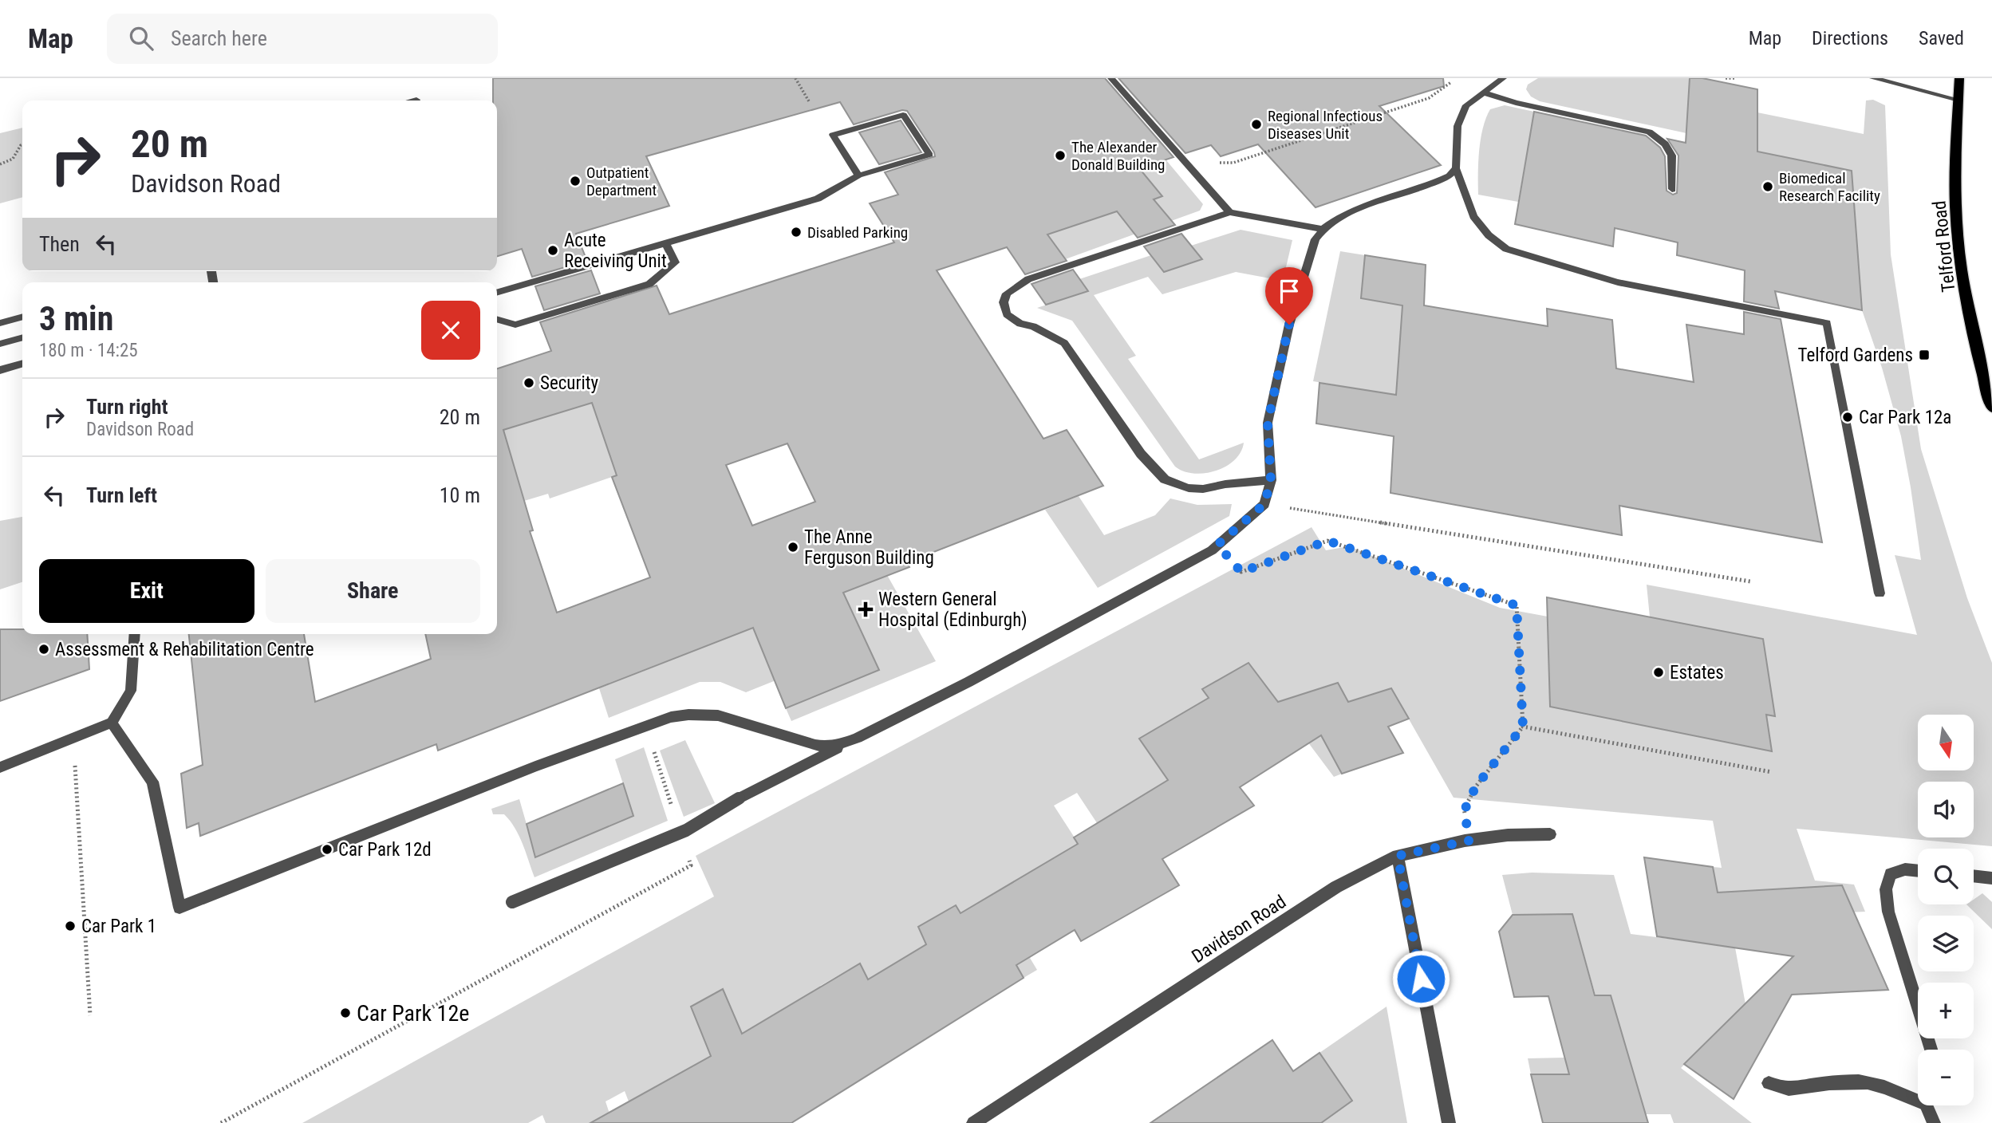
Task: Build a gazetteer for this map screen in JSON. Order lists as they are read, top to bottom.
{
  "streets": {
    "main road": ["Telford Road"],
    "street": ["Davidson Road"]
  },
  "places": {
    "other": [
      "Regional Infectious Diseases Unit",
      "The Alexander Donald Building",
      "Outpatient Department",
      "Biomedical Research Facility",
      "Disabled Parking",
      "Acute Receiving Unit",
      "Security",
      "Car Park 12a",
      "The Anne Ferguson Building",
      "Assessment & Rehabilitation Centre",
      "Estates",
      "Car Park 12d",
      "Car Park 1",
      "Car Park 12e"
    ],
    "transit": ["Telford Gardens"],
    "health": ["Western General Hospital (Edinburgh)"]
  },
  "north": "bottom",
  "page": {
    "header": "Map",
    "search": "Search here",
    "nav": ["Map", "Directions", "Saved"],
    "turn": ["20 m", "Davidson Road"],
    "then": "Then",
    "heading": ["3 min", "180 m · 14:25"],
    "list": [
      {
        "name": "Turn right",
        "note": "Davidson Road",
        "value": "20 m"
      },
      {
        "name": "Turn left",
        "value": "10 m"
      }
    ],
    "buttons": ["Exit", "Share"],
    "map_buttons": ["+", "−"]
  }
}
